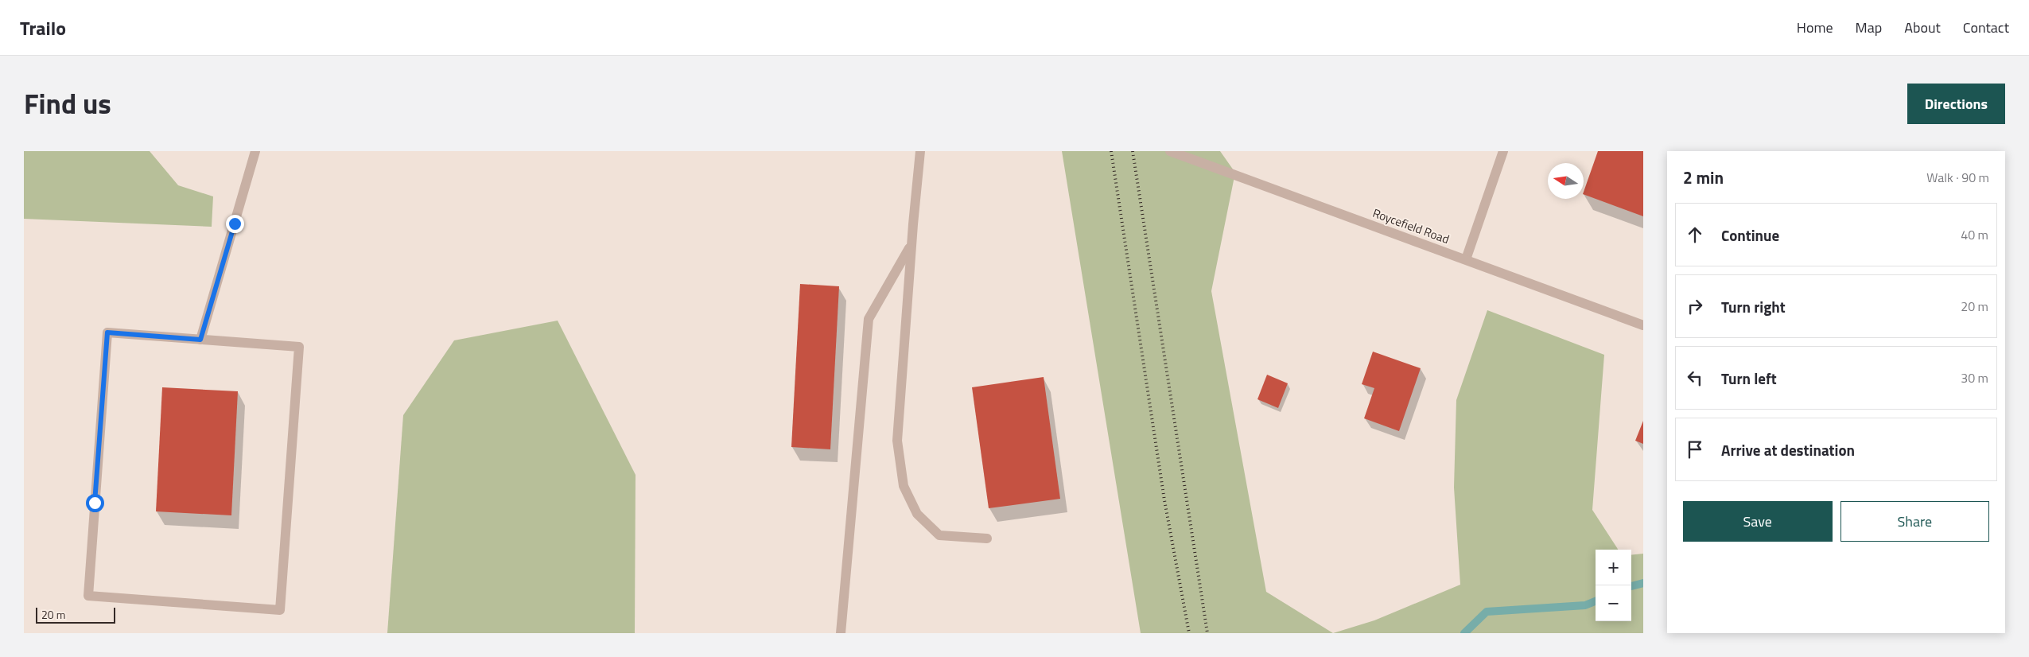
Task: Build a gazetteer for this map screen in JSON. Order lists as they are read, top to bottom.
{
  "streets": {
    "street": ["Roycefield Road"]
  },
  "scale_bar": "20 m",
  "north": "left",
  "page": {
    "header": "Trailo",
    "nav": [
      "Home",
      "Map",
      "About",
      "Contact"
    ],
    "title": "Find us",
    "buttons": [
      "Directions",
      ["Save", "Share"]
    ],
    "heading": ["2 min", "Walk · 90 m"],
    "list": [
      ["Continue", "40 m"],
      ["Turn right", "20 m"],
      ["Turn left", "30 m"],
      "Arrive at destination"
    ],
    "map_buttons": ["+", "−"],
    "scale": "20 m"
  }
}
